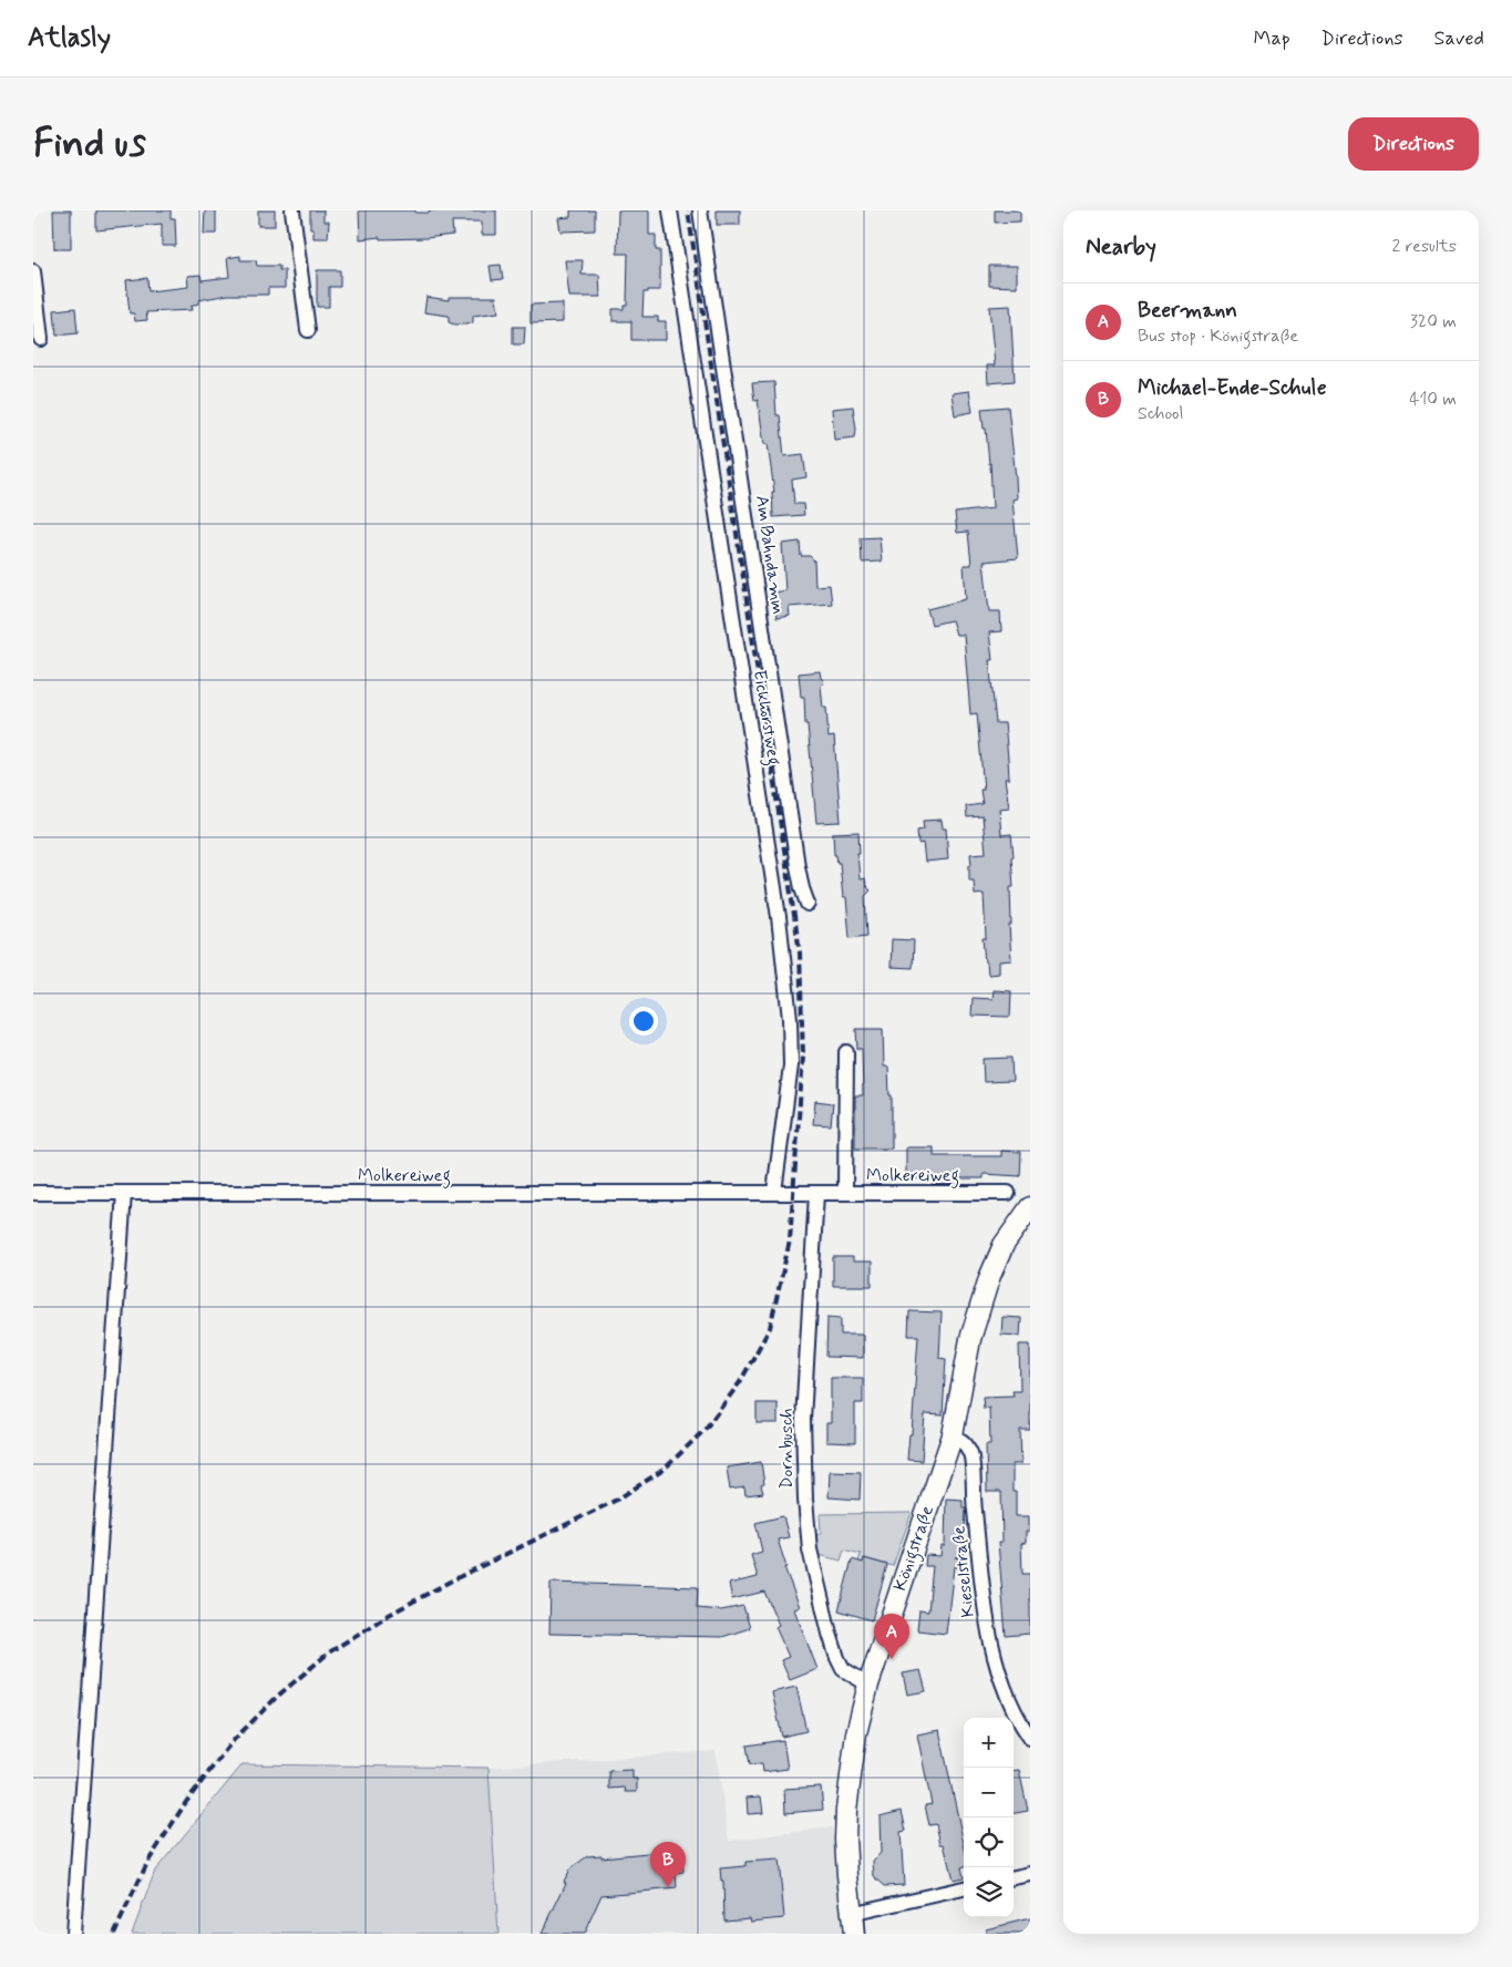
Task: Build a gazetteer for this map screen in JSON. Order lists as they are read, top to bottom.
{
  "streets": {
    "main road": ["Königstraße"],
    "street": [
      "Am Bahndamm",
      "Eickhorstweg",
      "Molkereiweg",
      "Dornbusch",
      "Kieselstraße"
    ]
  },
  "crossings": [
    ["Eickhorstweg", "Molkereiweg"],
    ["Molkereiweg", "Dornbusch"],
    ["Dornbusch", "Königstraße"],
    ["Königstraße", "Kieselstraße"]
  ],
  "page": {
    "header": "Atlasly",
    "nav": ["Map", "Directions", "Saved"],
    "buttons": "Directions",
    "title": "Find us",
    "heading": ["Nearby", "2 results"],
    "list": [
      {
        "mark": "A",
        "name": "Beermann",
        "note": "Bus stop · Königstraße",
        "value": "320 m"
      },
      {
        "mark": "B",
        "name": "Michael-Ende-Schule",
        "note": "School",
        "value": "410 m"
      }
    ],
    "pins": ["A", "B"],
    "map_buttons": ["+", "−"]
  }
}
